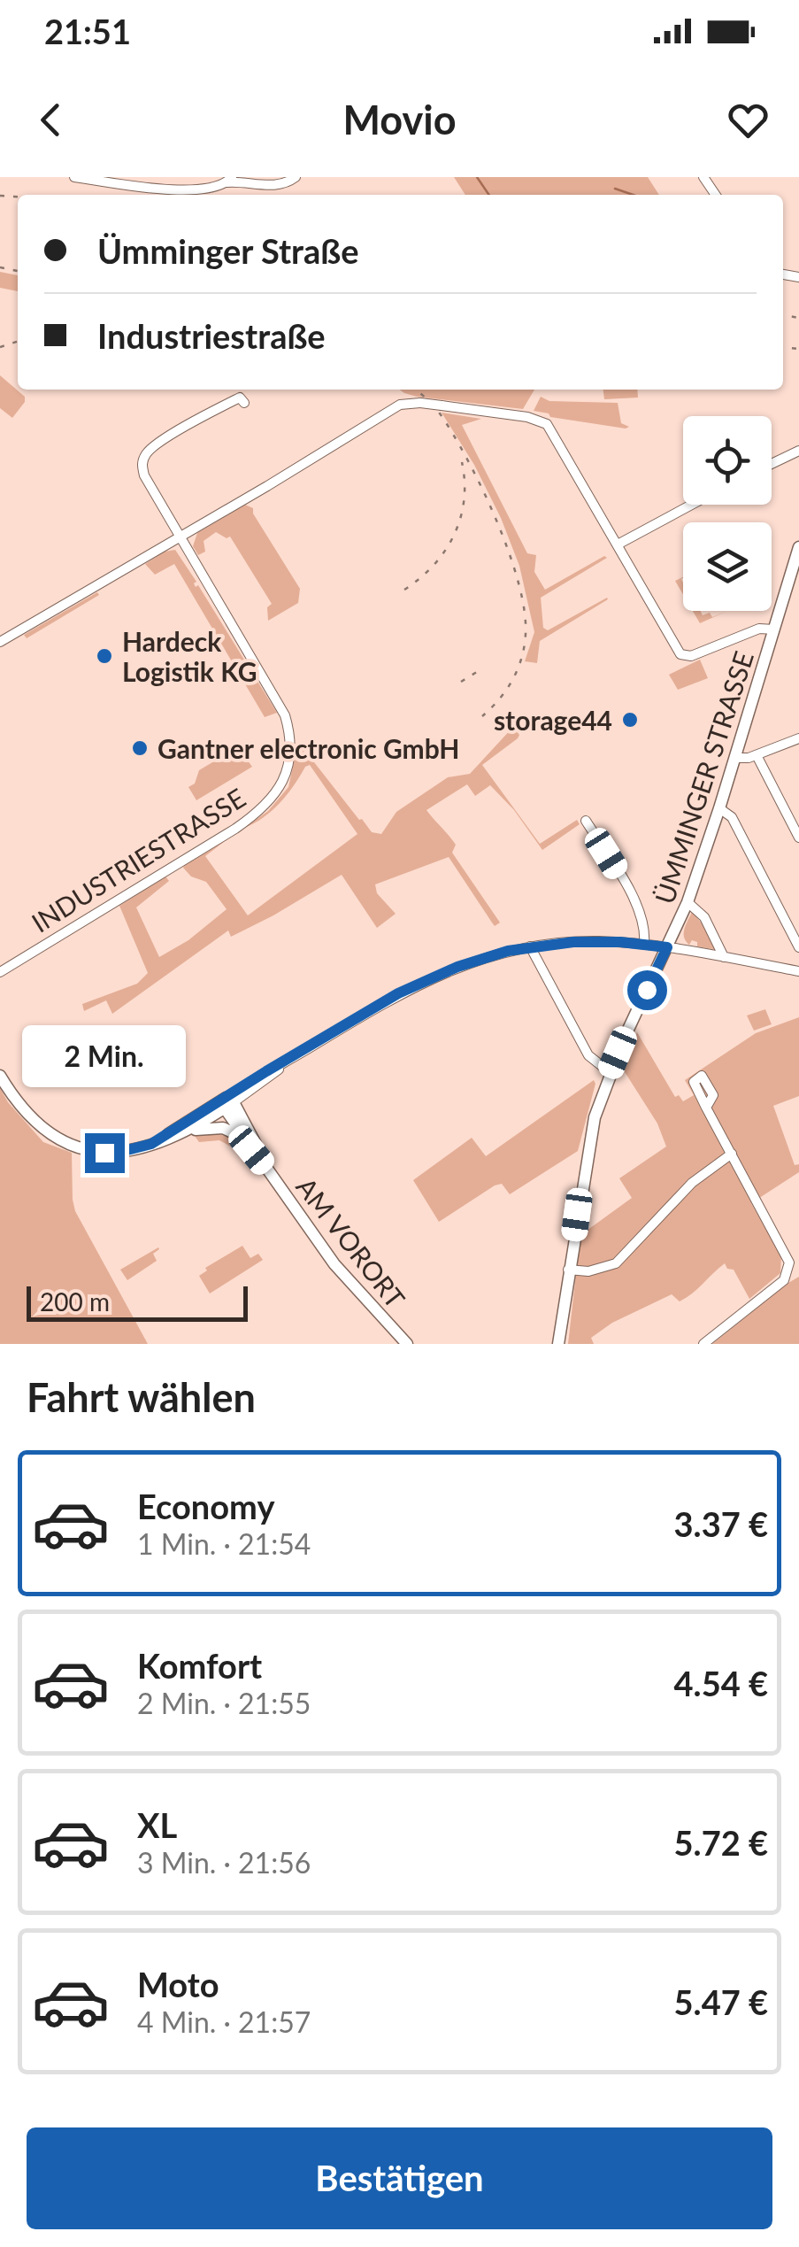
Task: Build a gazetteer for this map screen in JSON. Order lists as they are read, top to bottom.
{
  "streets": {
    "street": ["ÜMMINGER STRASSE", "INDUSTRIESTRASSE", "AM VORORT"]
  },
  "places": ["Hardeck Logistik KG", "storage44", "Gantner electronic GmbH"],
  "scale_bar": "200 m",
  "page": {
    "status": "21:51",
    "header": "Movio",
    "banner": ["Ümminger Straße", "Industriestraße"],
    "bubble": "2 Min.",
    "scale": "200 m",
    "heading": "Fahrt wählen",
    "list": [
      {
        "name": "Economy",
        "note": "1 Min. · 21:54",
        "value": "3.37 €"
      },
      {
        "name": "Komfort",
        "note": "2 Min. · 21:55",
        "value": "4.54 €"
      },
      {
        "name": "XL",
        "note": "3 Min. · 21:56",
        "value": "5.72 €"
      },
      {
        "name": "Moto",
        "note": "4 Min. · 21:57",
        "value": "5.47 €"
      }
    ],
    "buttons": "Bestätigen"
  }
}
